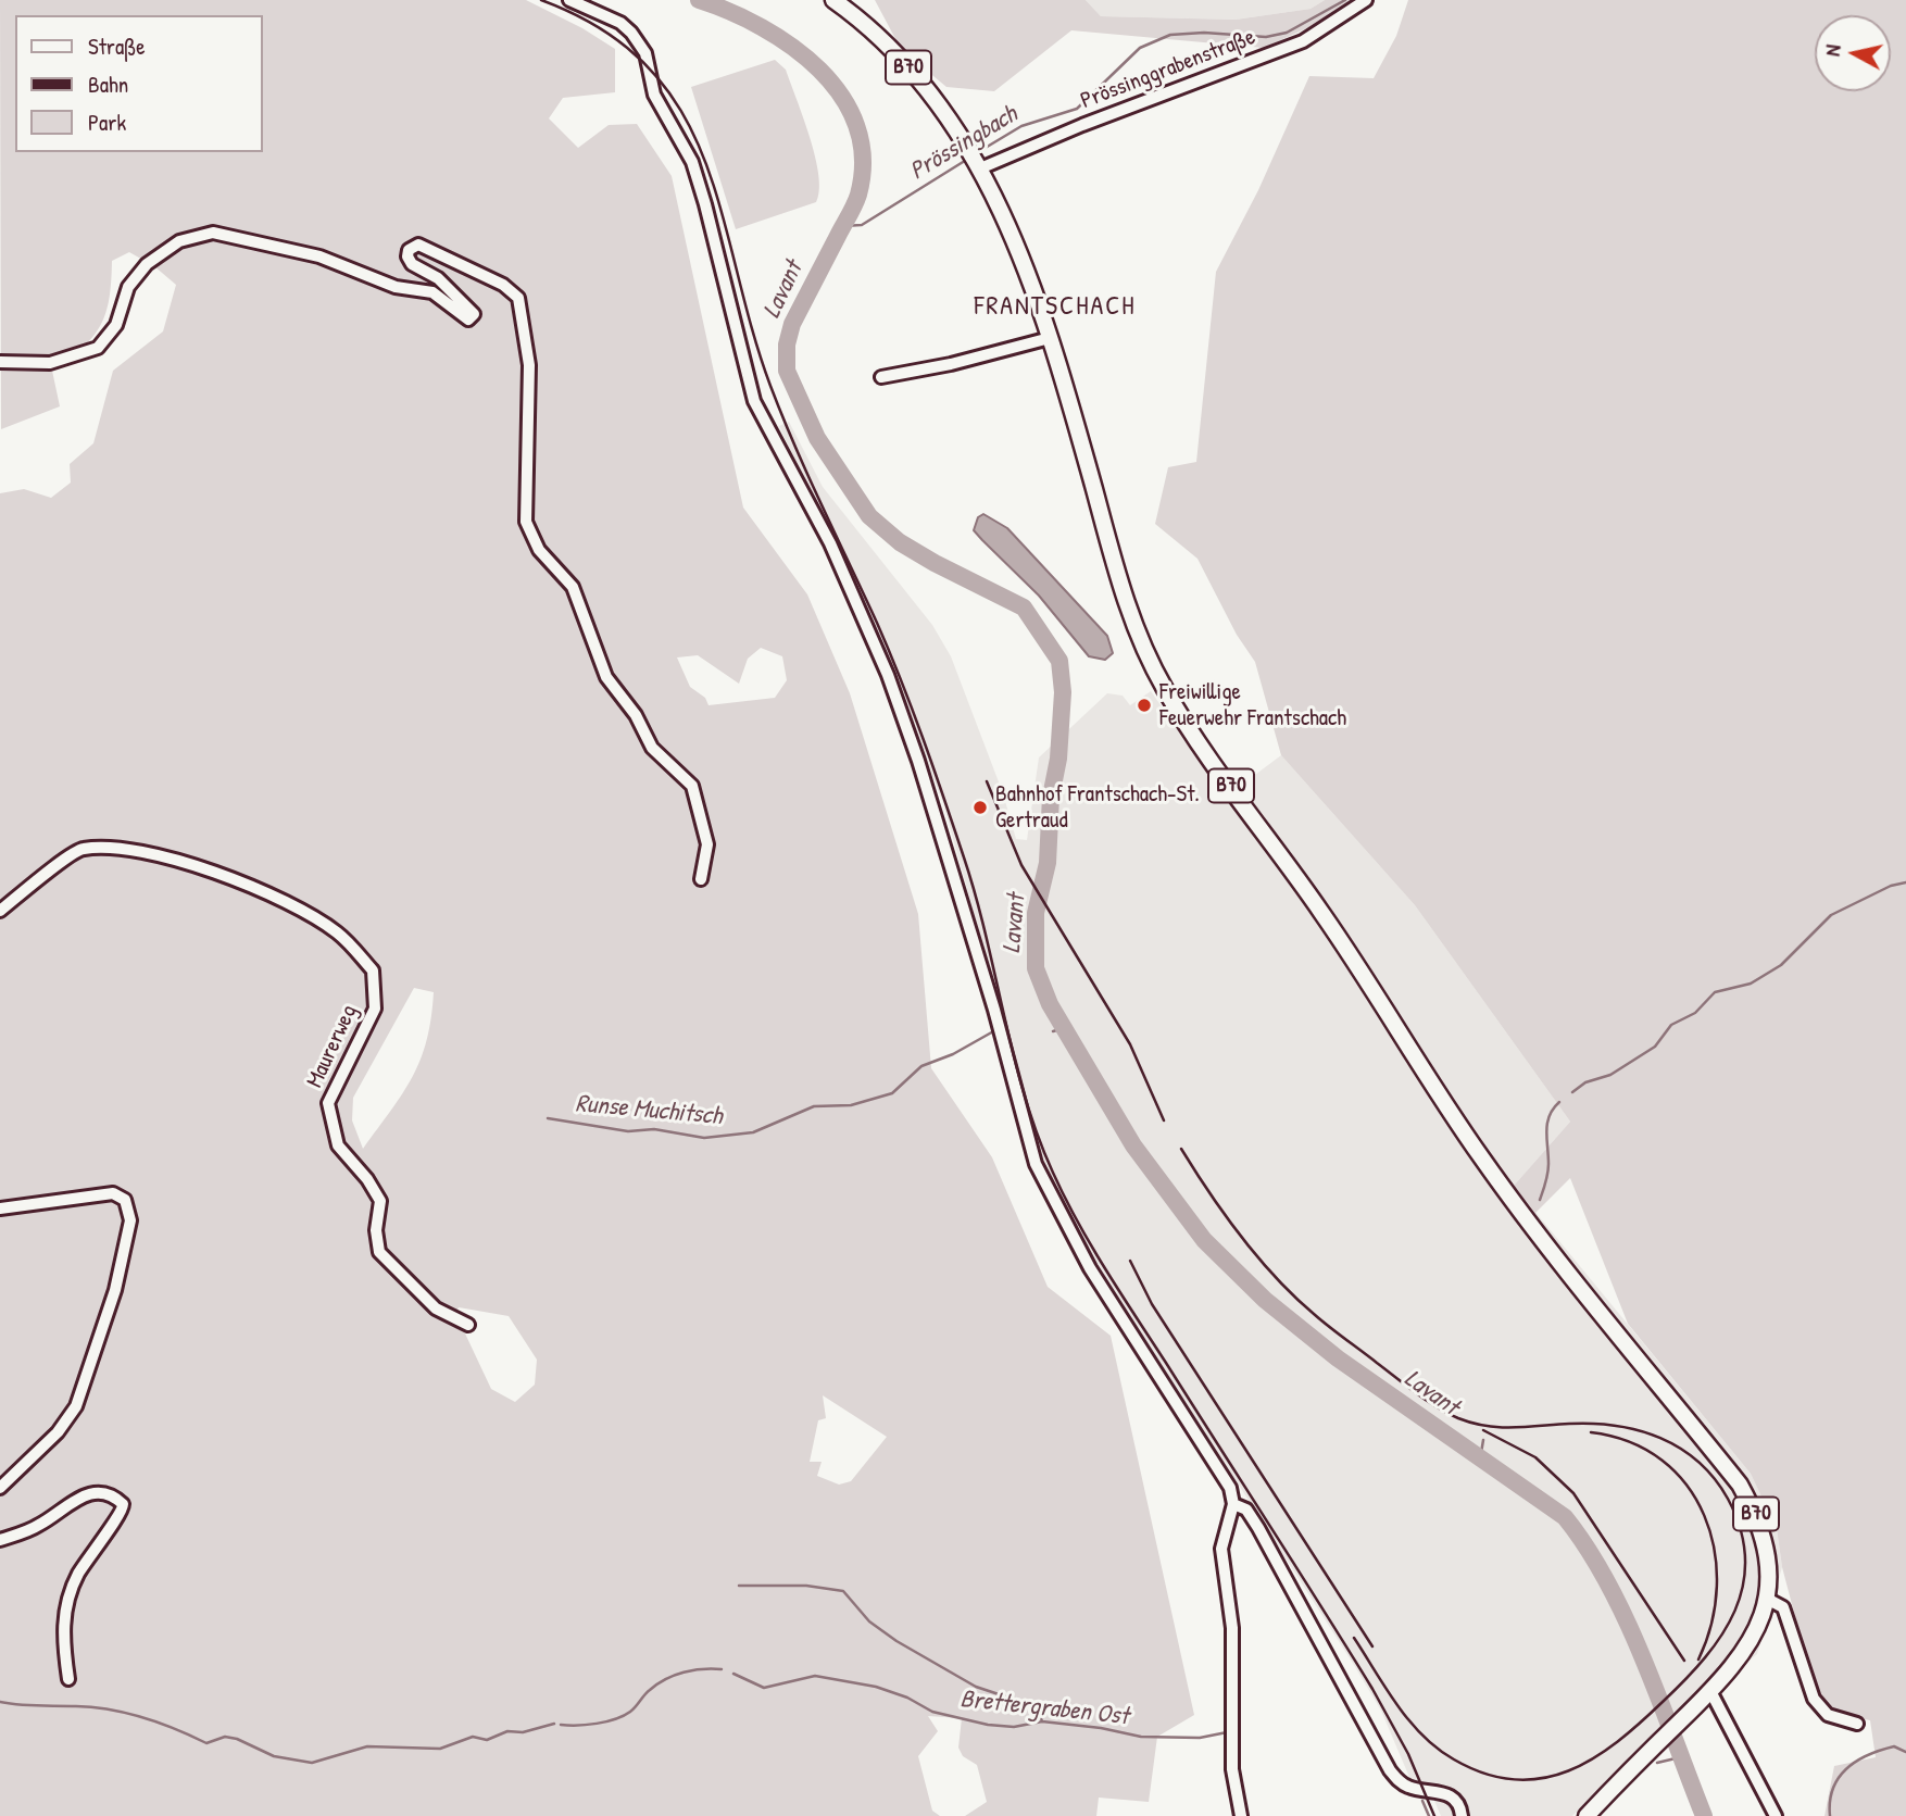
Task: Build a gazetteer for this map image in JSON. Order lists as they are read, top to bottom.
{
  "streets": {
    "main road": ["B70"],
    "street": ["Prössinggrabenstraße", "Maurerweg"]
  },
  "crossings": [
    ["B70", "Prössinggrabenstraße"]
  ],
  "districts": ["FRANTSCHACH"],
  "water": [
    "Prössingbach",
    "Lavant",
    "Runse Muchitsch",
    "Brettergraben Ost"
  ],
  "places": ["Freiwillige Feuerwehr Frantschach", "Bahnhof Frantschach-St. Gertraud"],
  "legend": ["Straße", "Bahn", "Park"],
  "north": "left"
}
